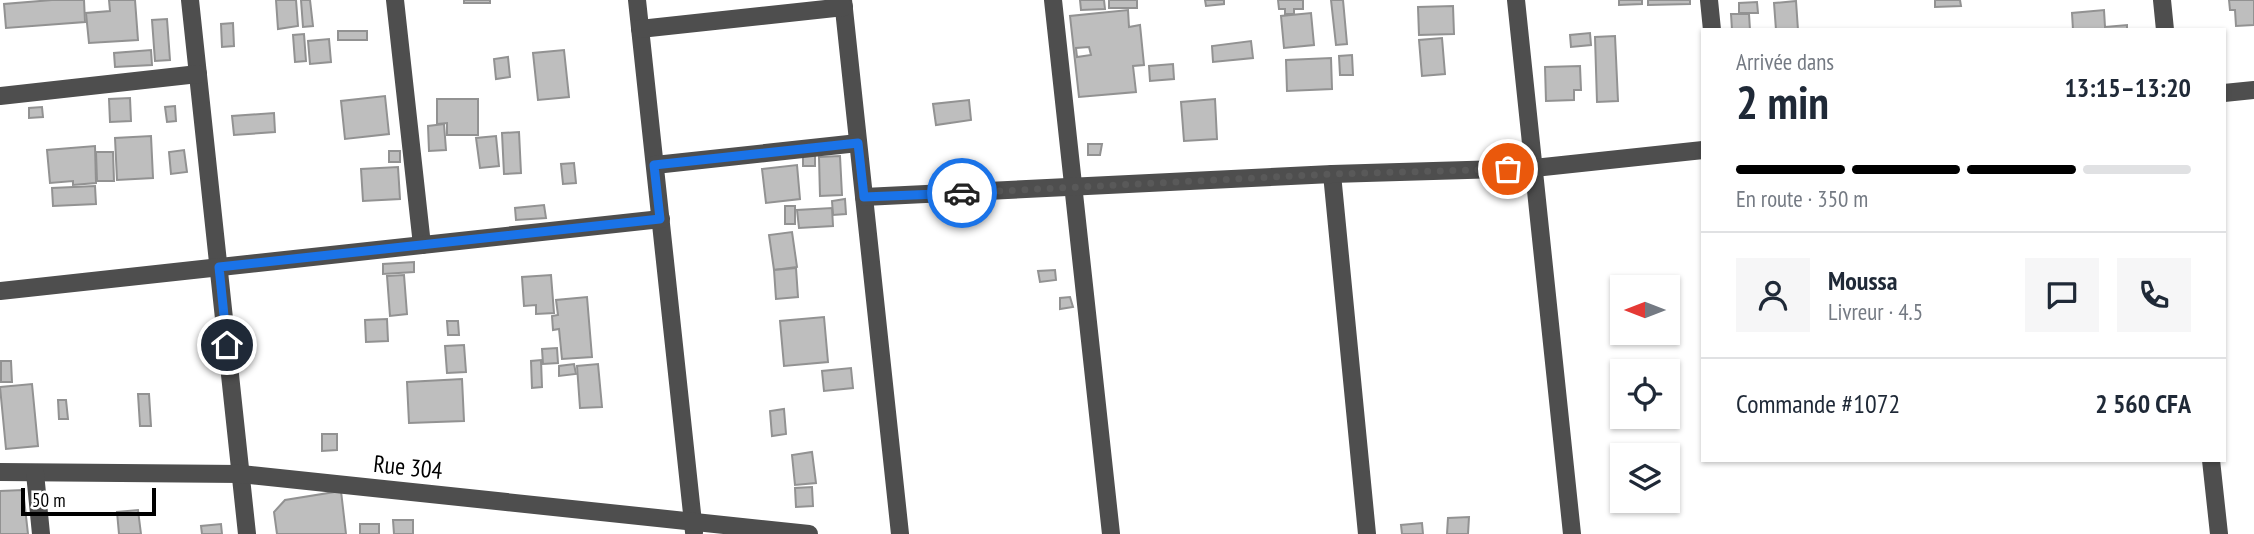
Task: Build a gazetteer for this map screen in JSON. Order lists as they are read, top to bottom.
{
  "streets": {
    "street": ["Rue 304"]
  },
  "scale_bar": "50 m",
  "north": "left",
  "page": {
    "heading": ["2 min", "Arrivée dans", "13:15–13:20"],
    "panel": [
      "Moussa",
      "Livreur · 4.5",
      "Commande #1072",
      "2 560 CFA"
    ],
    "bar": "En route · 350 m",
    "scale": "50 m"
  }
}
